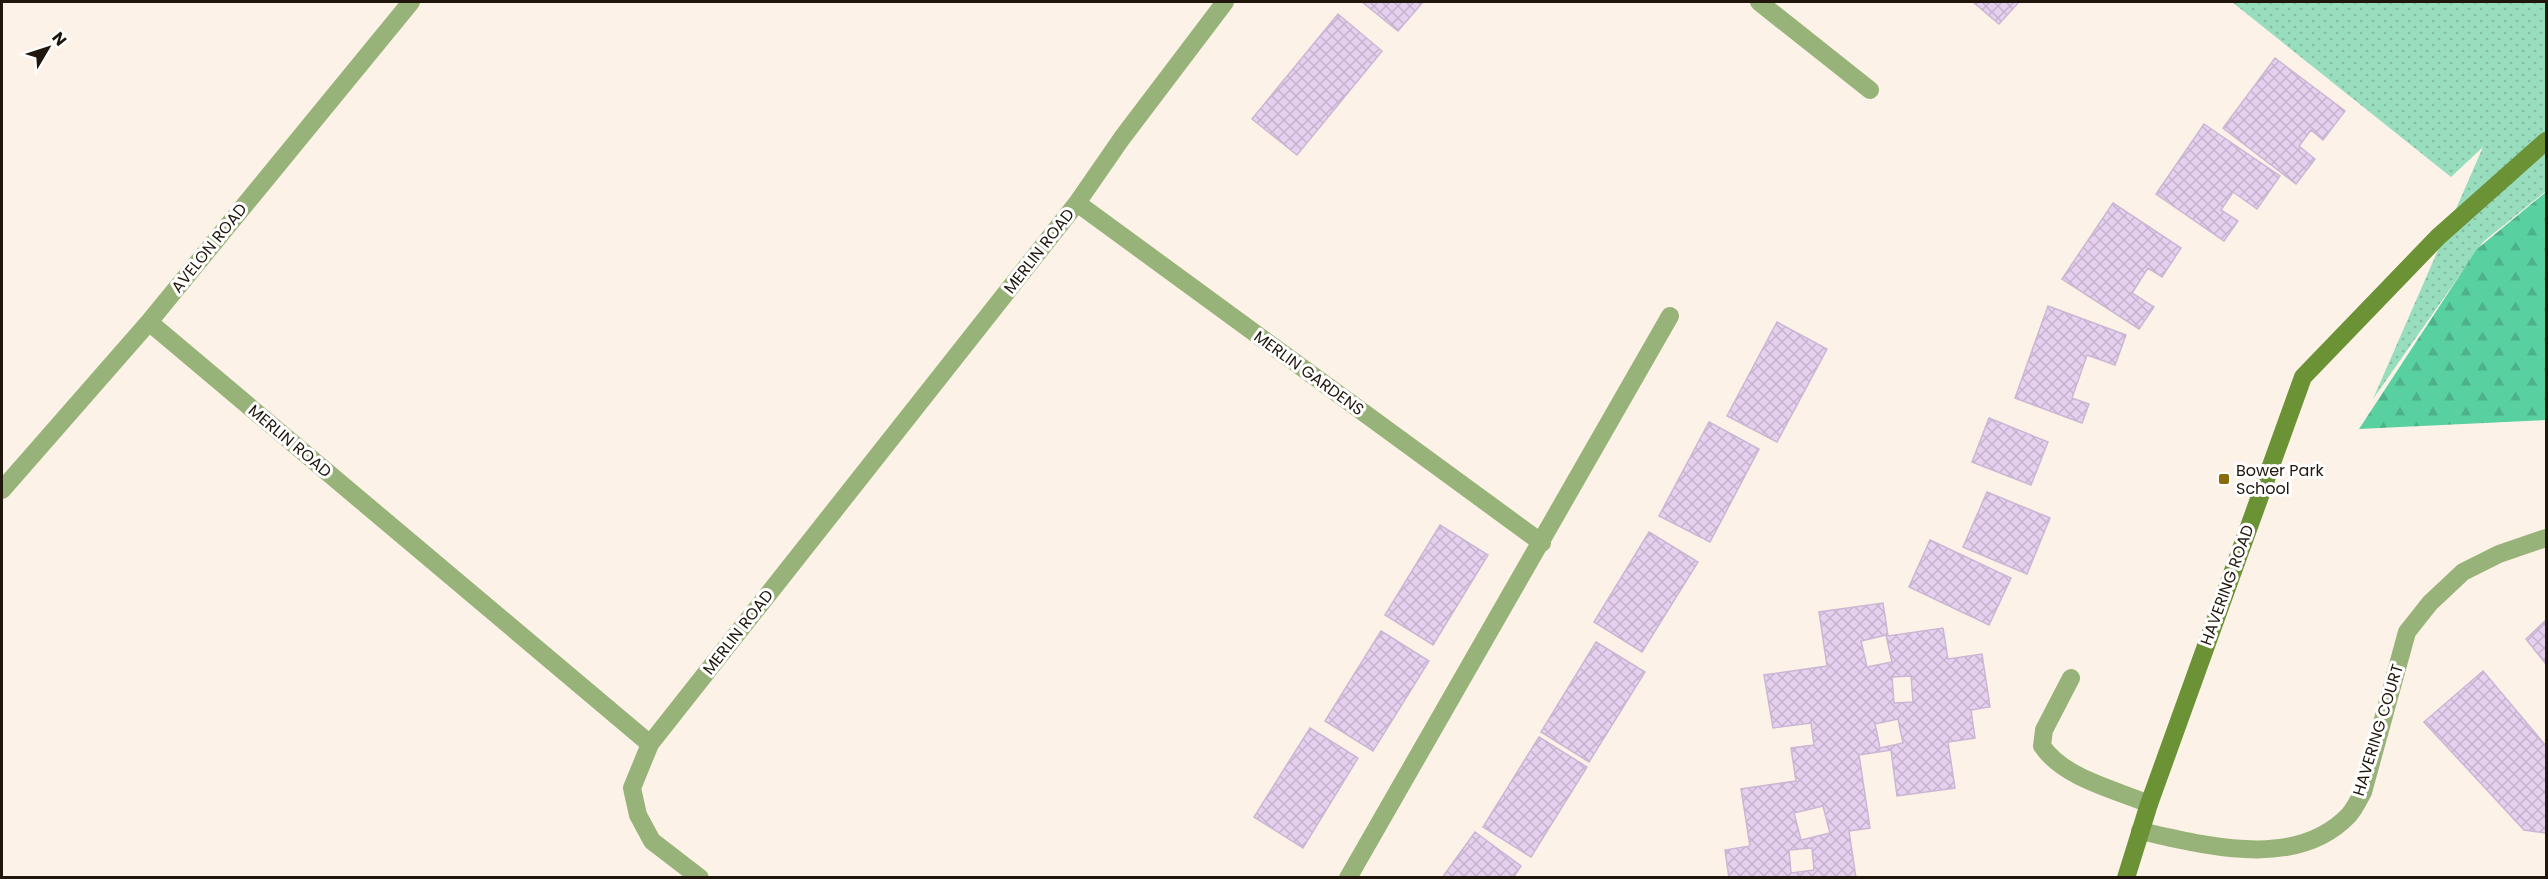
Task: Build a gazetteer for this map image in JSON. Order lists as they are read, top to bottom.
{
  "streets": {
    "main road": ["HAVERING ROAD"],
    "street": [
      "AVELON ROAD",
      "MERLIN ROAD",
      "MERLIN GARDENS",
      "HAVERING COURT"
    ]
  },
  "crossings": [
    ["AVELON ROAD", "MERLIN ROAD"],
    ["MERLIN ROAD", "MERLIN GARDENS"],
    ["HAVERING ROAD", "HAVERING COURT"]
  ],
  "places": {
    "transit": ["Bower Park School"]
  },
  "north": "top right"
}
